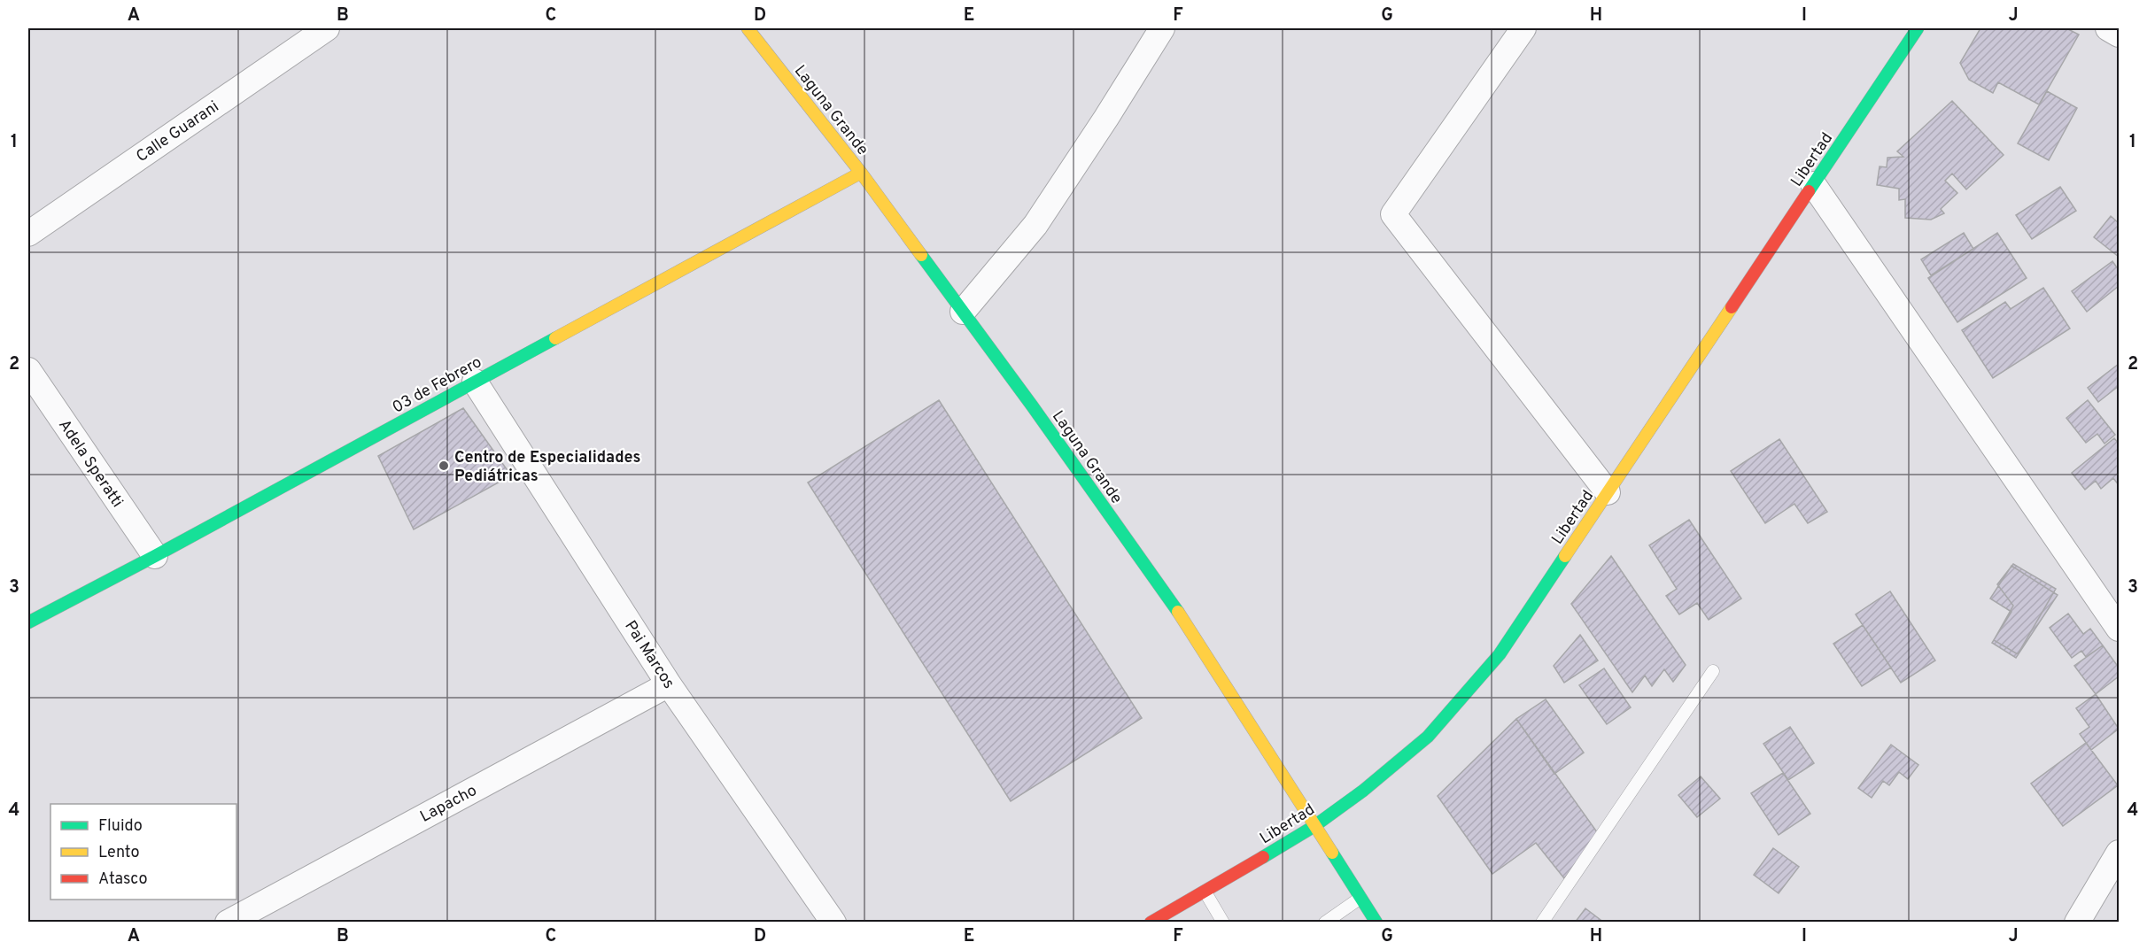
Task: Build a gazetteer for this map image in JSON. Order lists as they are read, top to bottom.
{
  "streets": {
    "main road": ["Laguna Grande", "Libertad", "03 de Febrero"],
    "street": [
      "Calle Guarani",
      "Adela Speratti",
      "Pai Marcos",
      "Lapacho"
    ]
  },
  "crossings": [
    ["Laguna Grande", "Libertad"],
    ["Laguna Grande", "03 de Febrero"],
    ["03 de Febrero", "Adela Speratti"],
    ["03 de Febrero", "Pai Marcos"],
    ["Pai Marcos", "Lapacho"]
  ],
  "places": ["Centro de Especialidades Pediátricas"],
  "legend": ["Fluido", "Lento", "Atasco"],
  "grid": {
    "columns": [
      "A",
      "B",
      "C",
      "D",
      "E",
      "F",
      "G",
      "H",
      "I",
      "J"
    ],
    "rows": [
      "1",
      "2",
      "3",
      "4"
    ]
  }
}
